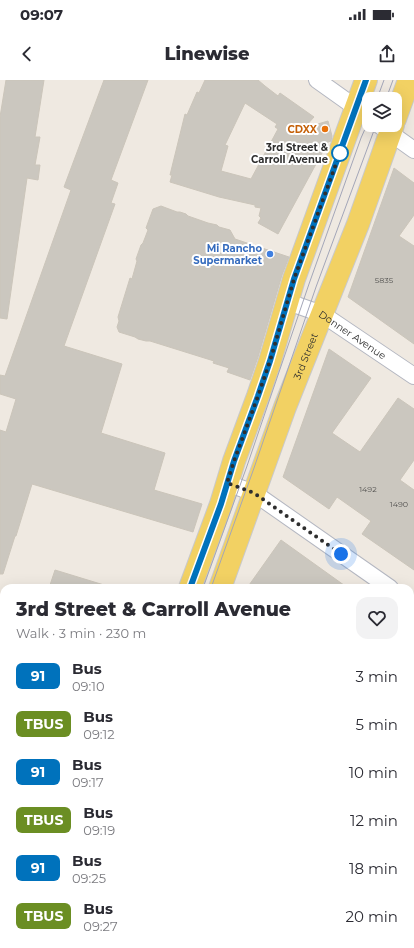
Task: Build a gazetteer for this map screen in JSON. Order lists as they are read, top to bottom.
{
  "streets": {
    "main road": ["3rd Street"],
    "street": ["Donner Avenue"]
  },
  "crossings": [
    ["Donner Avenue", "3rd Street"]
  ],
  "places": ["CDXX", "3rd Street & Carroll Avenue", "Mi Rancho Supermarket"],
  "lines": ["bus line 91"],
  "house_numbers": ["5835", "1492", "1490"],
  "page": {
    "status": "09:07",
    "header": "Linewise",
    "heading": ["3rd Street & Carroll Avenue", "Walk · 3 min · 230 m"],
    "list": [
      {
        "mark": "91",
        "name": "Bus",
        "note": "09:10",
        "value": "3 min"
      },
      {
        "mark": "TBUS",
        "name": "Bus",
        "note": "09:12",
        "value": "5 min"
      },
      {
        "mark": "91",
        "name": "Bus",
        "note": "09:17",
        "value": "10 min"
      },
      {
        "mark": "TBUS",
        "name": "Bus",
        "note": "09:19",
        "value": "12 min"
      },
      {
        "mark": "91",
        "name": "Bus",
        "note": "09:25",
        "value": "18 min"
      },
      {
        "mark": "TBUS",
        "name": "Bus",
        "note": "09:27",
        "value": "20 min"
      }
    ]
  }
}
